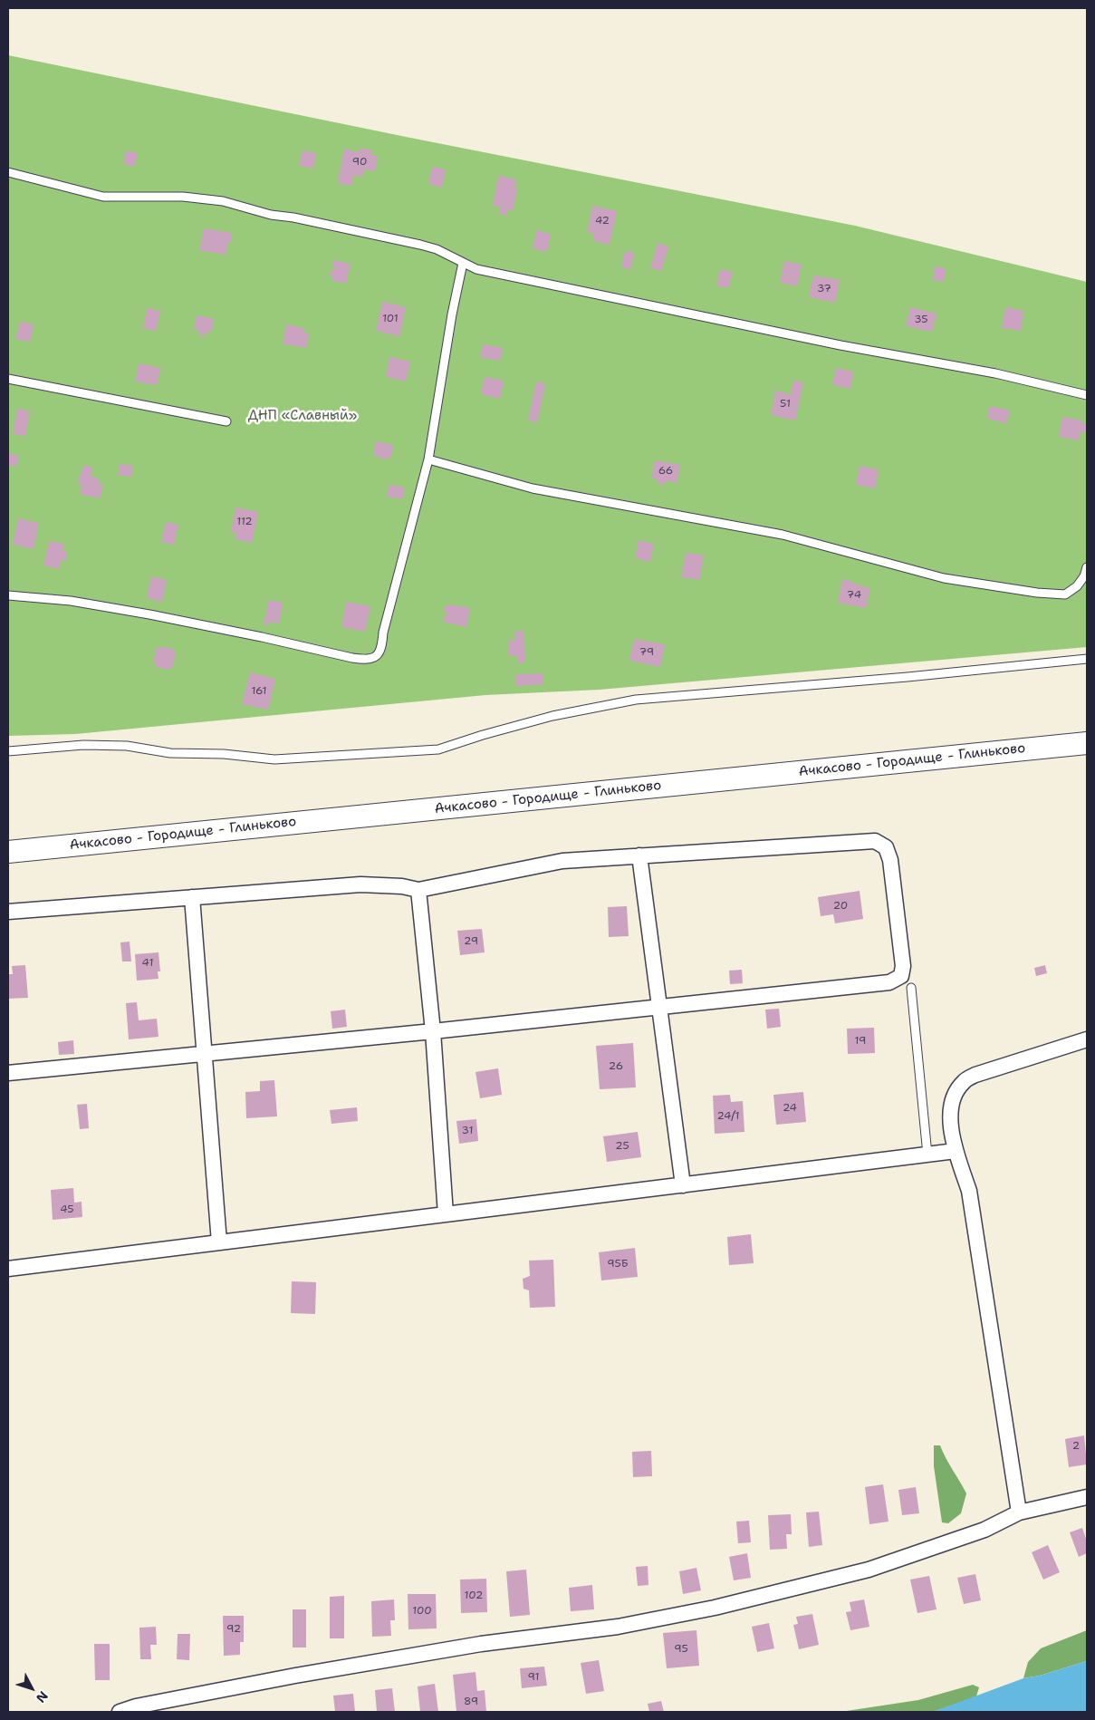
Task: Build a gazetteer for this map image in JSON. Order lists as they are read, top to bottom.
{
  "streets": {
    "street": ["Ачкасово - Городище - Глиньково"]
  },
  "parks": ["ДНП «Славный»"],
  "house_numbers": [
    "90",
    "42",
    "37",
    "101",
    "35",
    "51",
    "66",
    "112",
    "74",
    "79",
    "161",
    "20",
    "29",
    "41",
    "19",
    "26",
    "24",
    "24/1",
    "31",
    "25",
    "45",
    "95Б",
    "2",
    "102",
    "100",
    "92",
    "95",
    "91",
    "89"
  ],
  "north": "bottom right"
}
